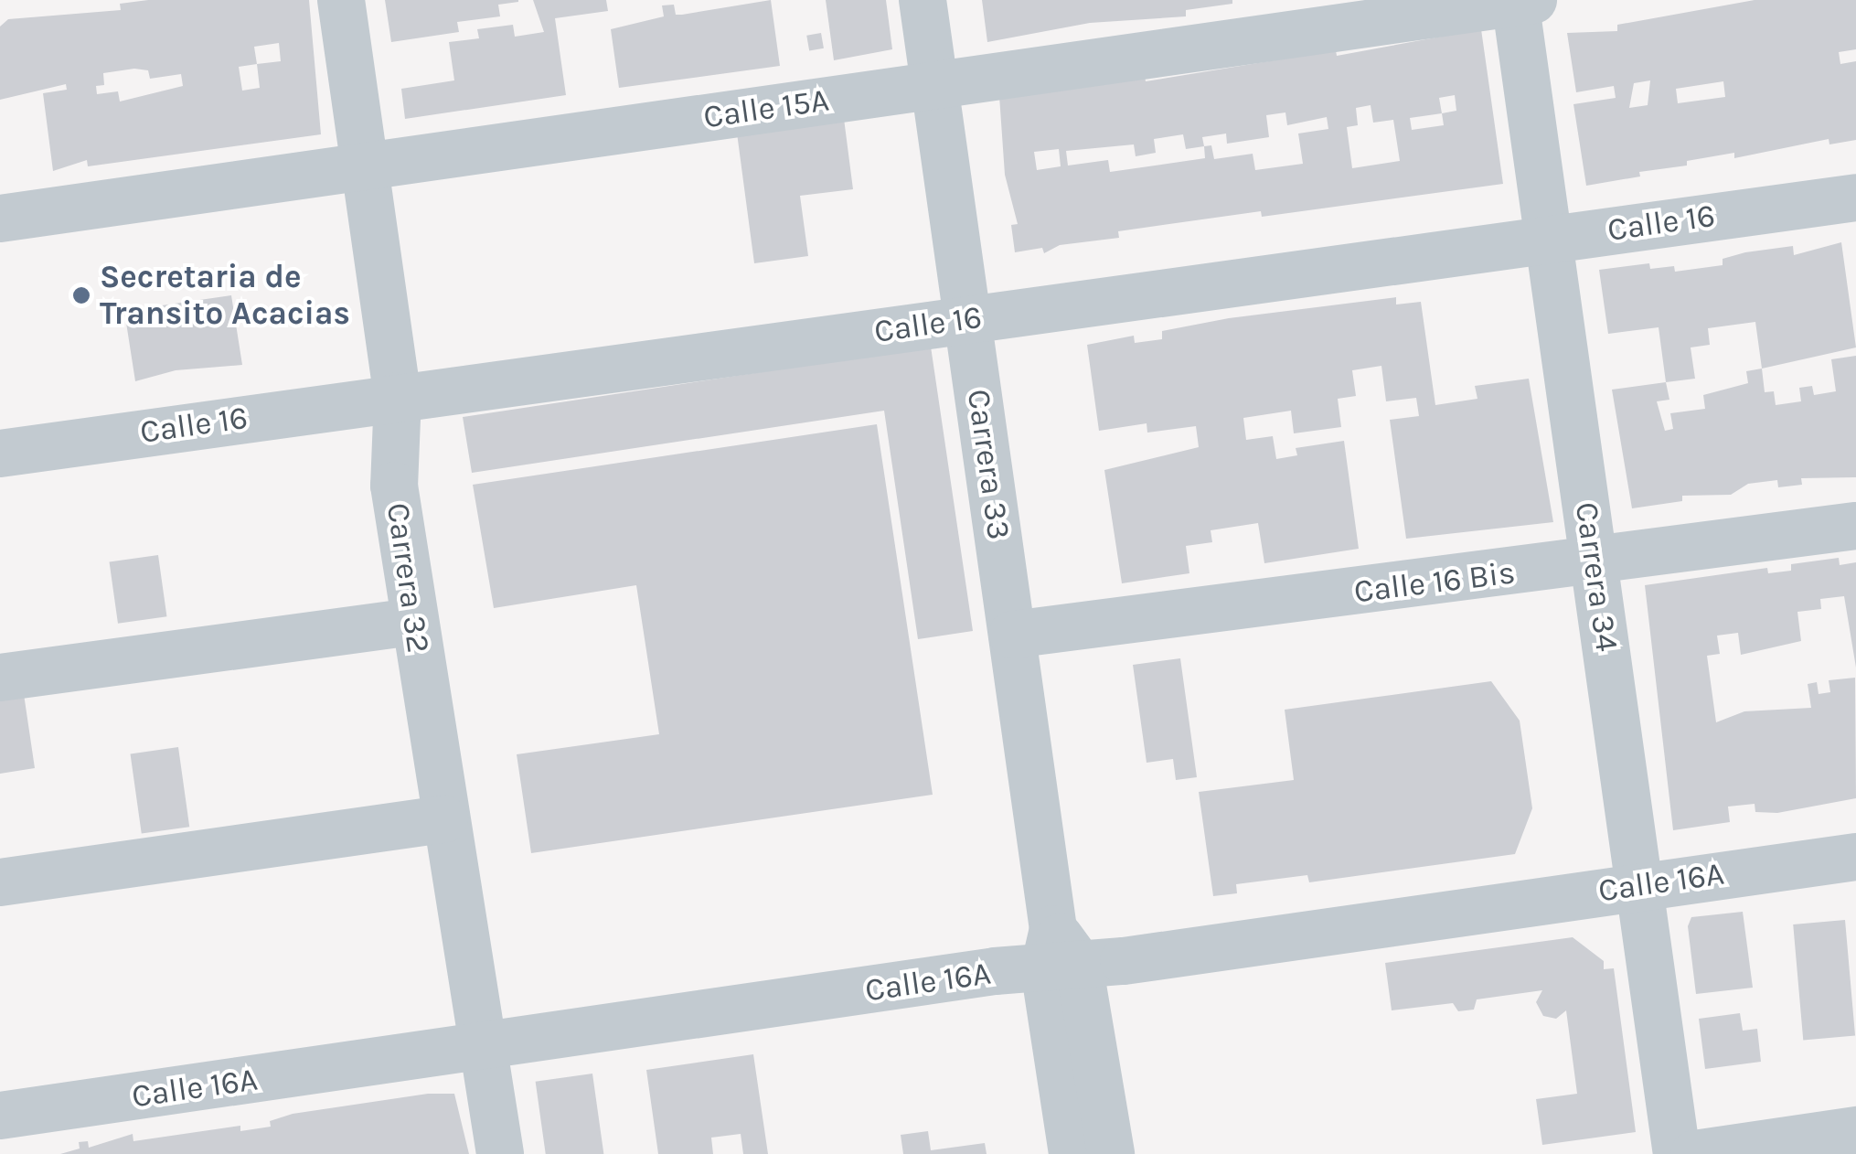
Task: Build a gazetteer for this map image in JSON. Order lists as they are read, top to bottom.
{
  "streets": {
    "street": [
      "Calle 15A",
      "Calle 16",
      "Carrera 33",
      "Carrera 34",
      "Carrera 32",
      "Calle 16 Bis",
      "Calle 16A"
    ]
  },
  "crossings": [
    ["Calle 15A", "Carrera 33"],
    ["Calle 15A", "Carrera 34"],
    ["Calle 15A", "Carrera 32"],
    ["Calle 16", "Carrera 33"],
    ["Calle 16", "Carrera 34"],
    ["Calle 16", "Carrera 32"],
    ["Carrera 33", "Calle 16 Bis"],
    ["Carrera 33", "Calle 16A"],
    ["Carrera 34", "Calle 16 Bis"],
    ["Carrera 34", "Calle 16A"],
    ["Carrera 32", "Calle 16A"]
  ],
  "places": ["Secretaria de Transito Acacias"]
}
